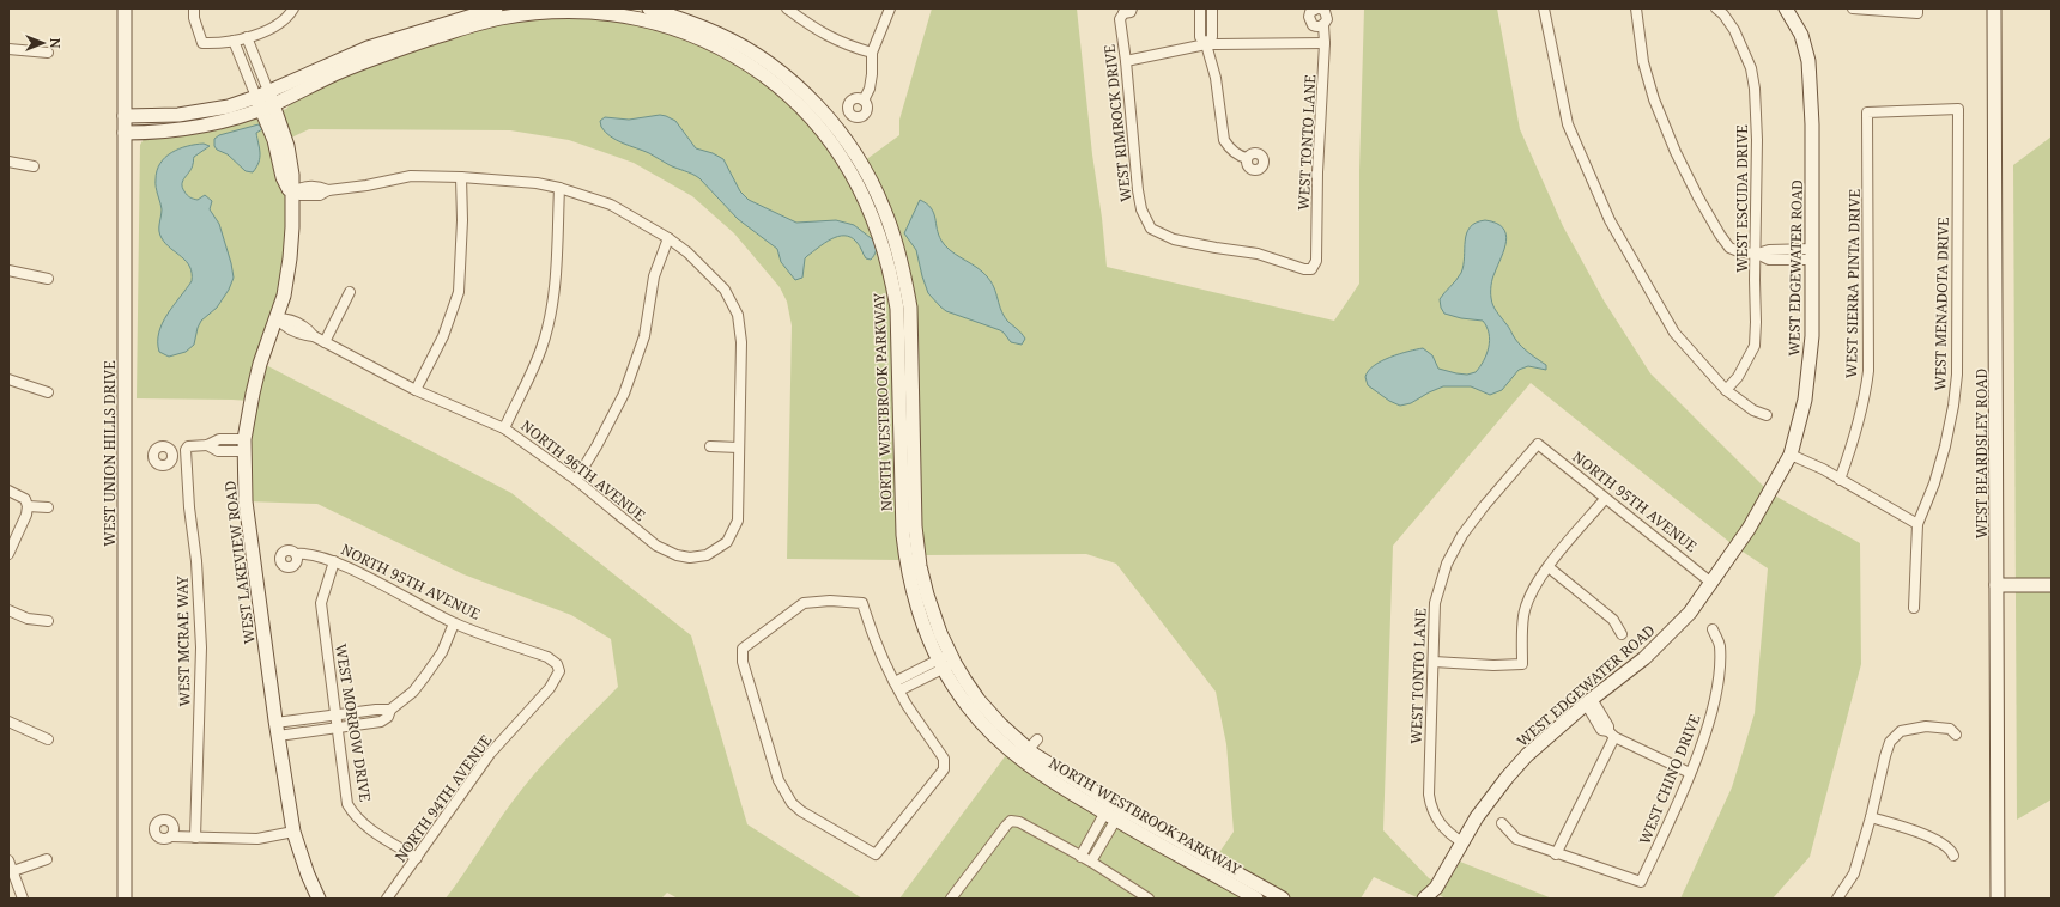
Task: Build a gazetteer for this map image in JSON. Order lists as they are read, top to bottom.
{
  "streets": {
    "street": [
      "WEST RIMROCK DRIVE",
      "WEST TONTO LANE",
      "WEST ESCUDA DRIVE",
      "WEST EDGEWATER ROAD",
      "WEST SIERRA PINTA DRIVE",
      "WEST MENADOTA DRIVE",
      "NORTH WESTBROOK PARKWAY",
      "WEST UNION HILLS DRIVE",
      "WEST BEARDSLEY ROAD",
      "NORTH 96TH AVENUE",
      "NORTH 95TH AVENUE",
      "WEST LAKEVIEW ROAD",
      "WEST MCRAE WAY",
      "WEST MORROW DRIVE",
      "WEST CHINO DRIVE",
      "NORTH 94TH AVENUE"
    ]
  },
  "crossings": [
    ["WEST RIMROCK DRIVE", "WEST TONTO LANE"],
    ["WEST TONTO LANE", "WEST EDGEWATER ROAD"],
    ["WEST TONTO LANE", "NORTH 95TH AVENUE"],
    ["WEST EDGEWATER ROAD", "NORTH 95TH AVENUE"],
    ["WEST SIERRA PINTA DRIVE", "WEST MENADOTA DRIVE"],
    ["NORTH WESTBROOK PARKWAY", "WEST UNION HILLS DRIVE"],
    ["NORTH WESTBROOK PARKWAY", "WEST LAKEVIEW ROAD"],
    ["NORTH 96TH AVENUE", "WEST LAKEVIEW ROAD"],
    ["NORTH 95TH AVENUE", "WEST MORROW DRIVE"],
    ["NORTH 95TH AVENUE", "NORTH 94TH AVENUE"],
    ["WEST MORROW DRIVE", "NORTH 94TH AVENUE"]
  ],
  "north": "right"
}
